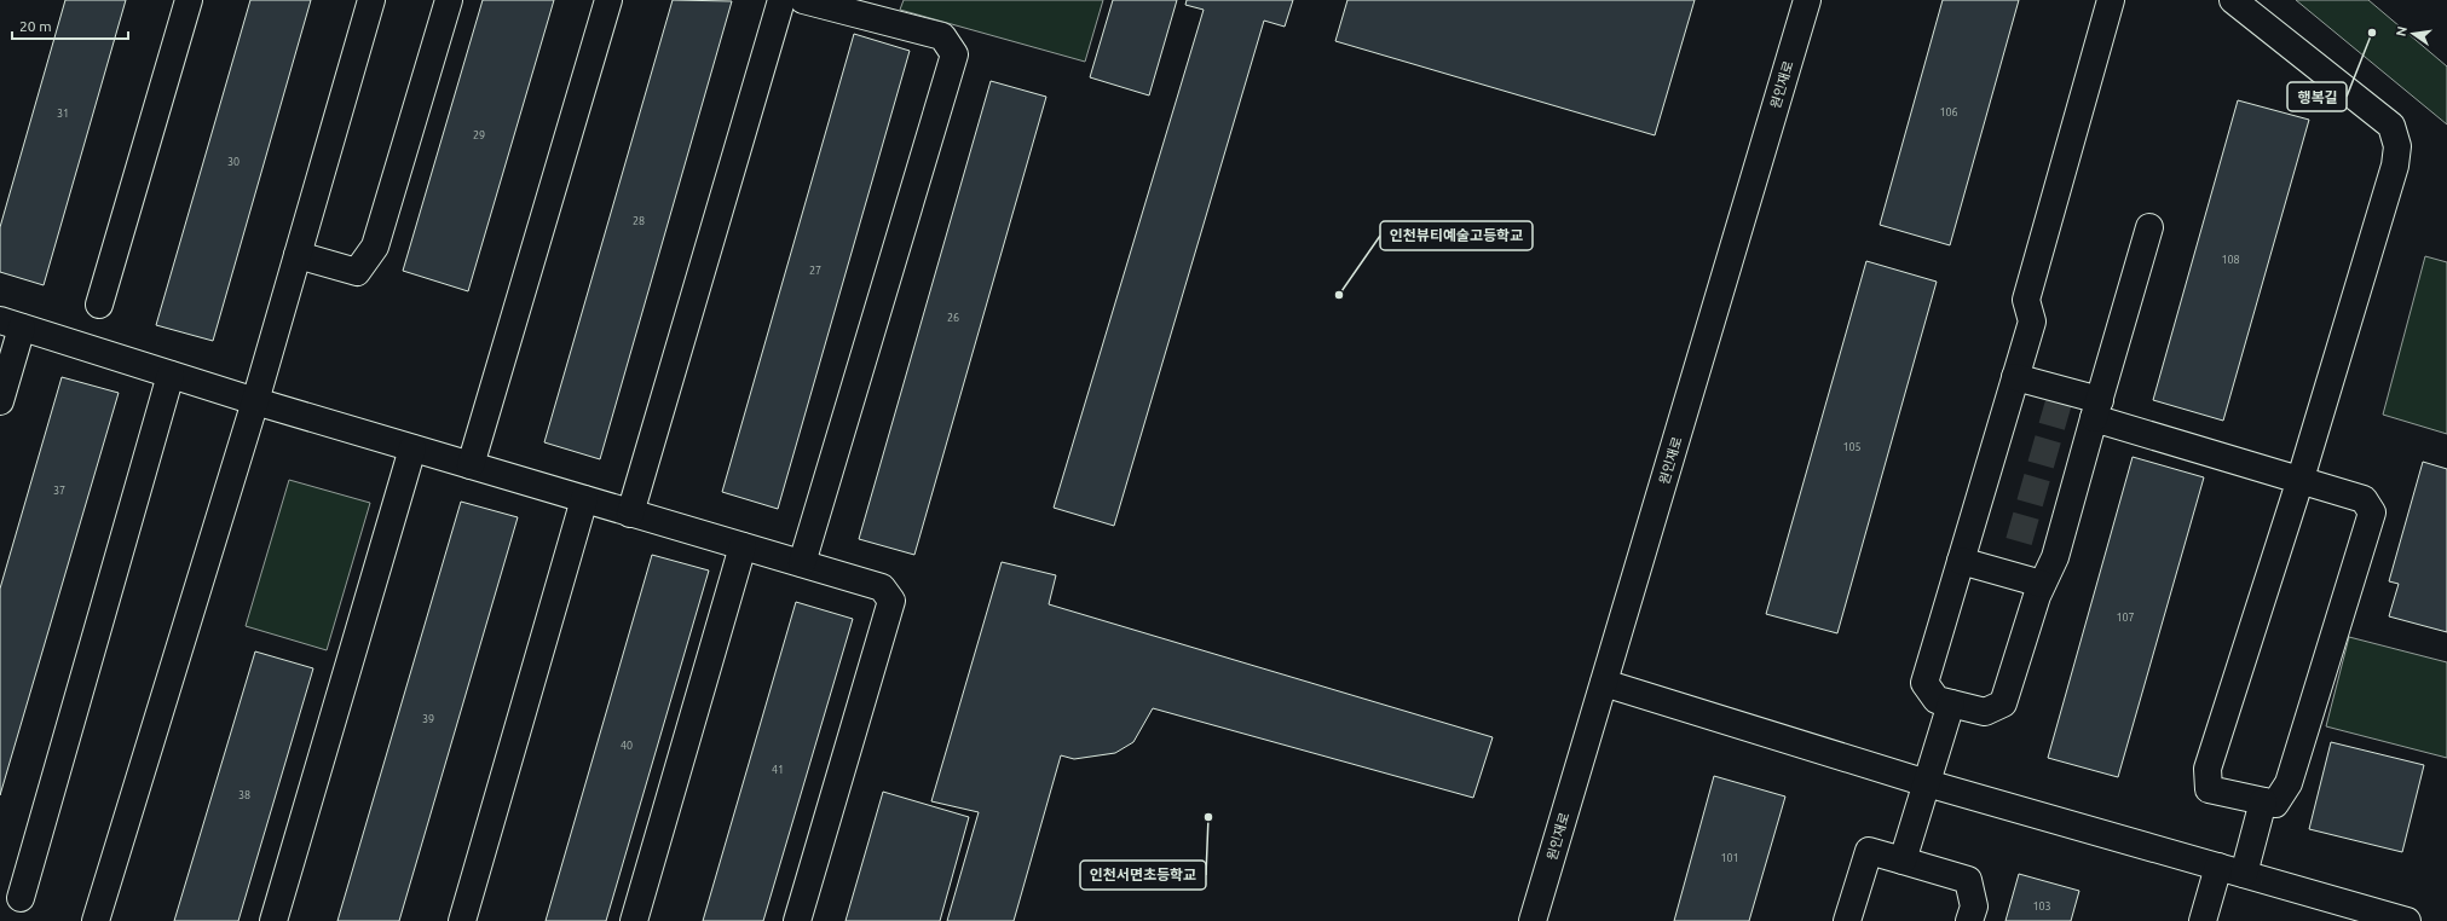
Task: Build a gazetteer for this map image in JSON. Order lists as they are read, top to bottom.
{
  "streets": {
    "main road": ["원인재로"]
  },
  "places": ["행복길", "인천뷰티예술고등학교", "인천서면초등학교"],
  "house_numbers": [
    "106",
    "31",
    "29",
    "30",
    "28",
    "108",
    "27",
    "26",
    "105",
    "37",
    "107",
    "39",
    "40",
    "41",
    "38",
    "101",
    "103"
  ],
  "scale_bar": "20 m",
  "north": "left"
}
